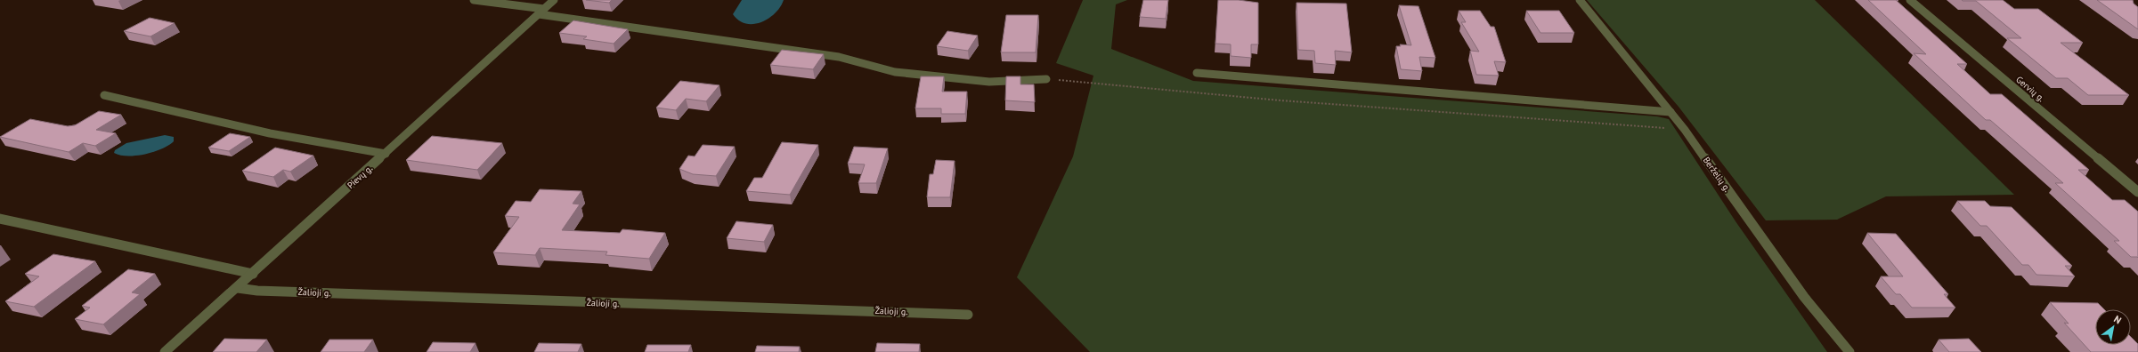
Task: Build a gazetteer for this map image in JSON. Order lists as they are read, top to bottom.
{
  "streets": {
    "street": [
      "Gervių g.",
      "Berželių g.",
      "Pievų g.",
      "Žalioji g."
    ]
  },
  "crossings": [
    ["Pievų g.", "Žalioji g."]
  ],
  "north": "top right"
}
